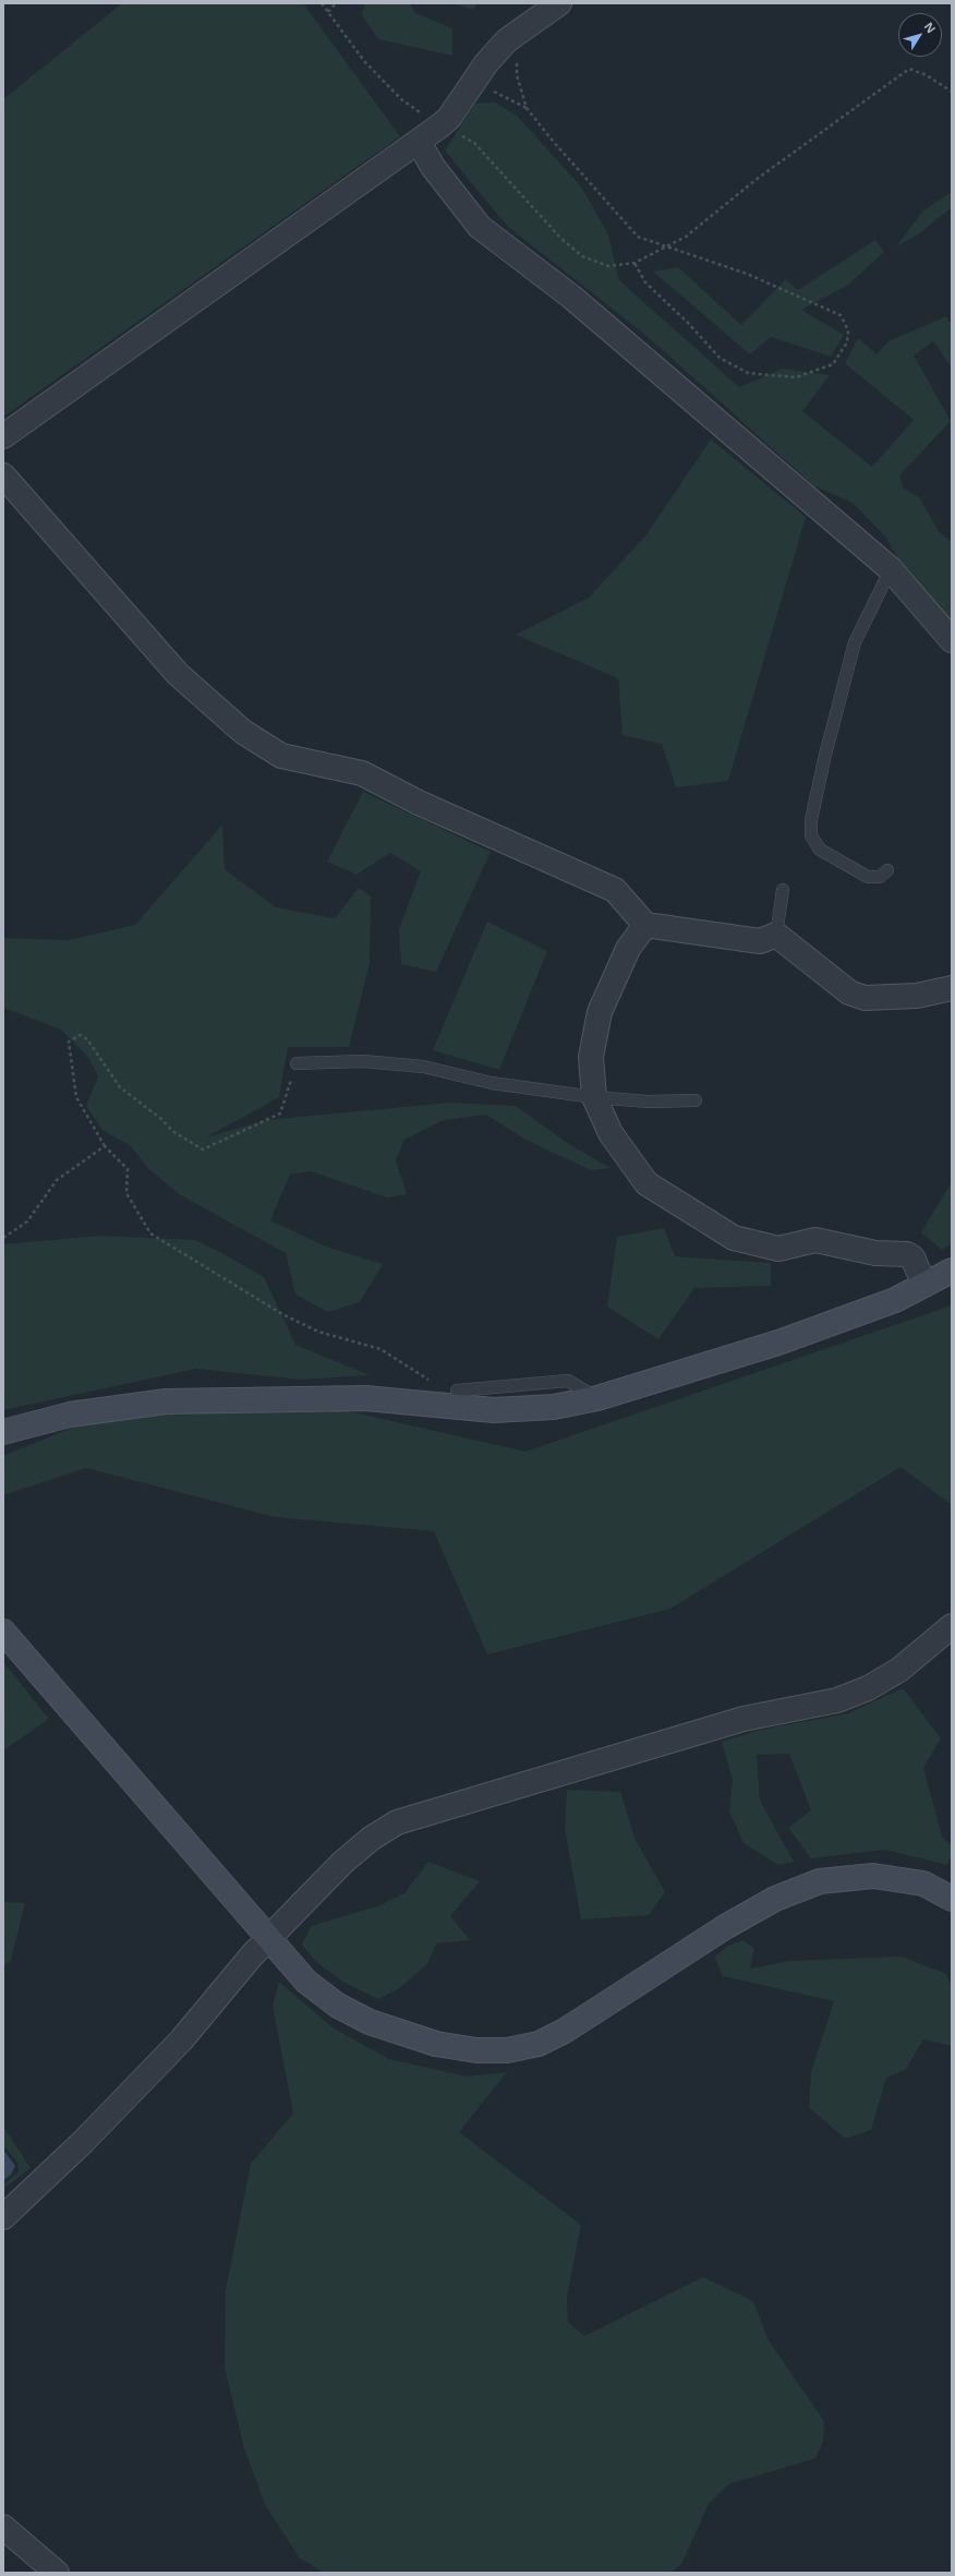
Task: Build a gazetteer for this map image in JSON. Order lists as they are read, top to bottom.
{
  "north": "top right"
}
